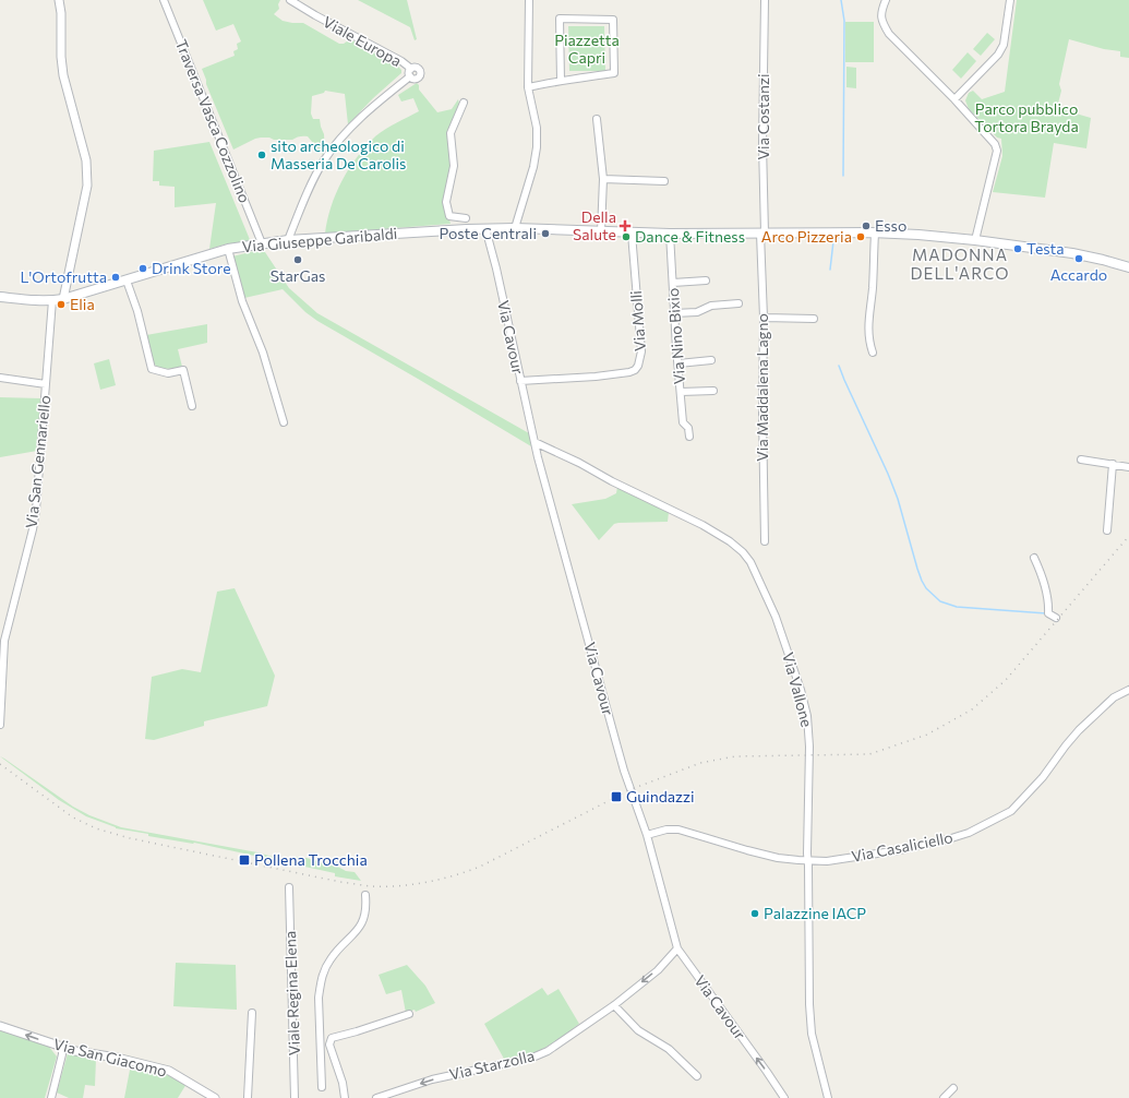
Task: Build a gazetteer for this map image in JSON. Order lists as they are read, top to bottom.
{
  "streets": {
    "main road": ["Via Giuseppe Garibaldi"],
    "street": [
      "Viale Europa",
      "Via Costanzi",
      "Traversa Vasca Cozzolino",
      "Via Molli",
      "Via Nino Bixio",
      "Via Cavour",
      "Via Maddalena Lagno",
      "Via San Gennariello",
      "Via Vallone",
      "Via Casaliciello",
      "Viale Regina Elena",
      "Via San Giacomo",
      "Via Starzolla"
    ]
  },
  "crossings": [
    ["Via Costanzi", "Via Giuseppe Garibaldi"],
    ["Via Costanzi", "Via Maddalena Lagno"],
    ["Traversa Vasca Cozzolino", "Via Giuseppe Garibaldi"],
    ["Via Giuseppe Garibaldi", "Via Molli"],
    ["Via Giuseppe Garibaldi", "Via Nino Bixio"],
    ["Via Giuseppe Garibaldi", "Via Cavour"],
    ["Via Giuseppe Garibaldi", "Via Maddalena Lagno"],
    ["Via Giuseppe Garibaldi", "Via San Gennariello"],
    ["Via Molli", "Via Cavour"],
    ["Via Cavour", "Via Vallone"],
    ["Via Cavour", "Via Casaliciello"],
    ["Via Cavour", "Via Starzolla"],
    ["Via Vallone", "Via Casaliciello"]
  ],
  "one_way": ["Via Starzolla"],
  "districts": ["MADONNA DELL'ARCO"],
  "parks": ["Piazzetta Capri", "Parco pubblico Tortora Brayda"],
  "places": {
    "other": [
      "sito archeologico di Masseria De Carolis",
      "Esso",
      "Poste Centrali",
      "Dance & Fitness",
      "Arco Pizzeria",
      "Testa",
      "Accardo",
      "StarGas",
      "Drink Store",
      "L'Ortofrutta",
      "Elia",
      "Palazzine IACP"
    ],
    "health": ["Della Salute"],
    "transit": ["Guindazzi", "Pollena Trocchia"]
  }
}
